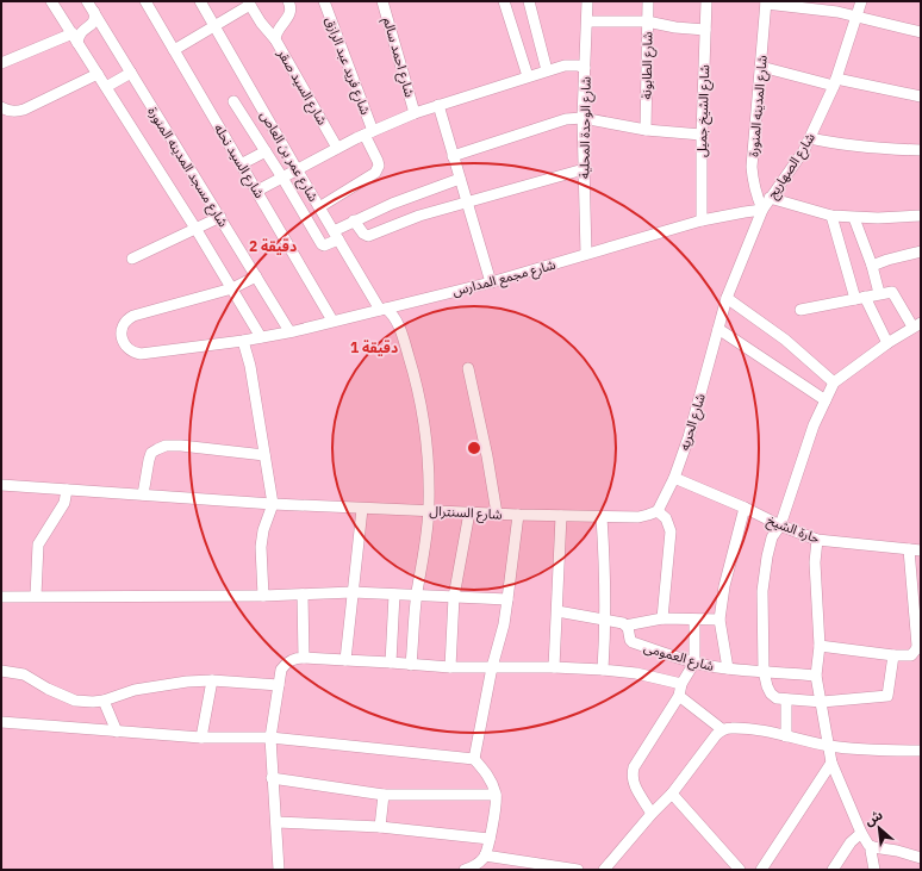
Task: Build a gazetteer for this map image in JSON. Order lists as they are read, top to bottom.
{
  "streets": {
    "street": [
      "شارع احمد سالم",
      "شارع فريد عبد الرازق",
      "شارع الطابونة",
      "شارع السيد صقر",
      "شارع المدينه المنورة",
      "شارع الشيخ جميل",
      "شارع الوحدة المحلية",
      "شارع عمر بن العاص",
      "شارع السيد نحله",
      "شارع الصهاريج",
      "شارع مسجد المدينه المنورة",
      "شارع مجمع المدارس",
      "شارع الحريه",
      "شارع السنترال",
      "حارة الشيخ",
      "شارع العمومى"
    ]
  },
  "crossings": [
    ["شارع فريد عبد الرازق", "شارع عمر بن العاص"],
    ["شارع المدينه المنورة", "شارع الصهاريج"],
    ["شارع المدينه المنورة", "شارع مجمع المدارس"],
    ["شارع الشيخ جميل", "شارع مجمع المدارس"],
    ["شارع الوحدة المحلية", "شارع مجمع المدارس"],
    ["شارع عمر بن العاص", "شارع مجمع المدارس"],
    ["شارع عمر بن العاص", "شارع السنترال"],
    ["شارع السيد نحله", "شارع مجمع المدارس"],
    ["شارع الصهاريج", "شارع مجمع المدارس"],
    ["شارع الصهاريج", "شارع الحريه"],
    ["شارع مسجد المدينه المنورة", "شارع مجمع المدارس"],
    ["شارع الحريه", "شارع السنترال"],
    ["شارع الحريه", "حارة الشيخ"]
  ],
  "north": "top left",
  "rings": ["2 دقيقة", "1 دقيقة"]
}
